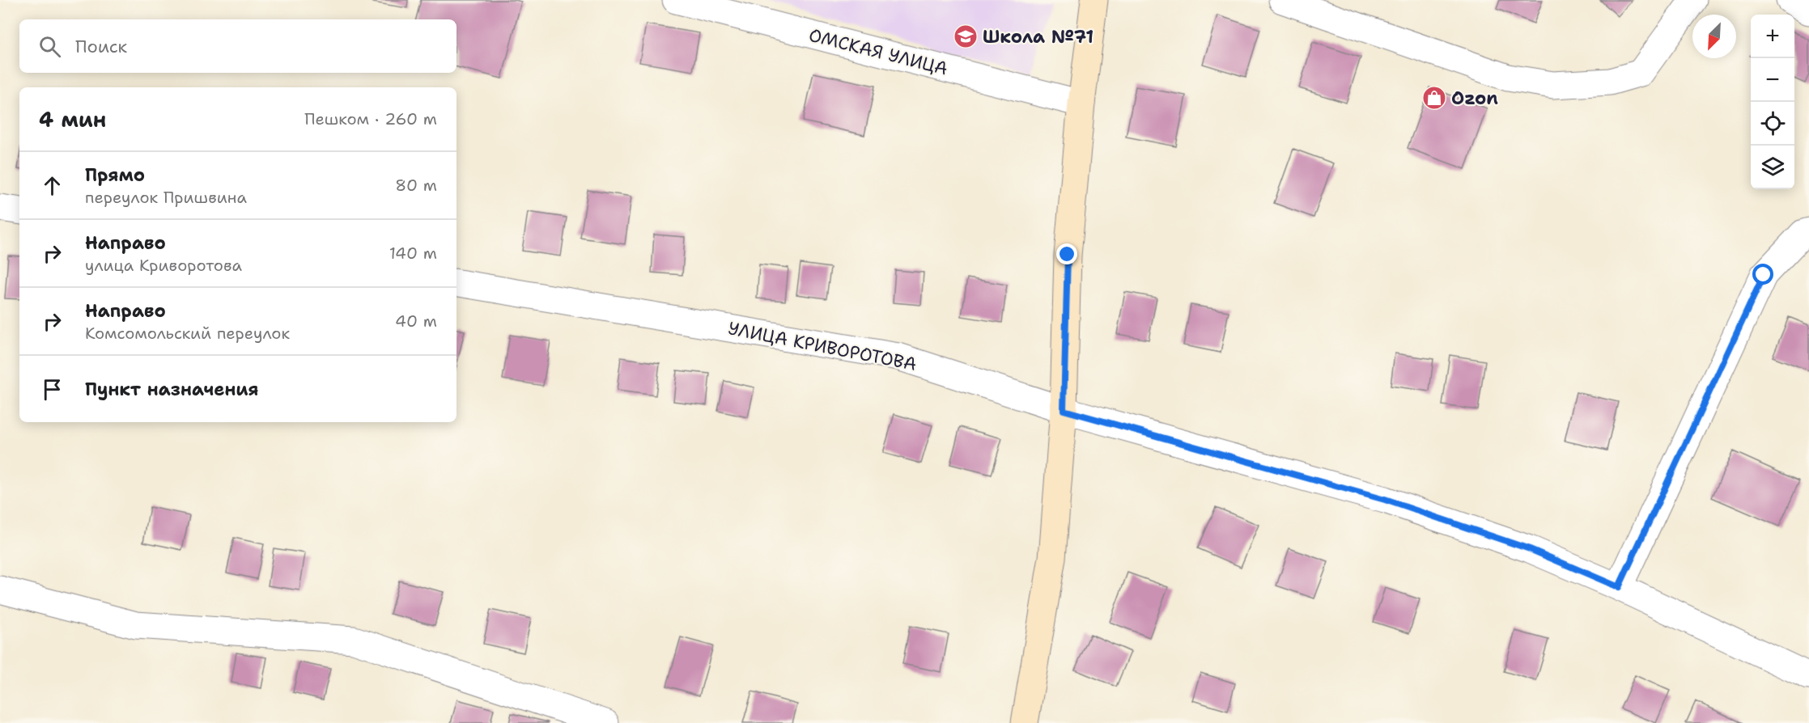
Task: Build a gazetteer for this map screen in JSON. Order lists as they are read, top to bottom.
{
  "streets": {
    "street": ["ОМСКАЯ УЛИЦА", "УЛИЦА КРИВОРОТОВА"]
  },
  "places": {
    "school or university": ["Школа №71"],
    "shop": ["Ozon"]
  },
  "north": "bottom left",
  "page": {
    "map_buttons": ["+", "−"],
    "search": "Поиск",
    "heading": ["4 мин", "Пешком · 260 m"],
    "list": [
      ["Прямо", "переулок Пришвина", "80 m"],
      ["Направо", "улица Криворотова", "140 m"],
      ["Направо", "Комсомольский переулок", "40 m"],
      "Пункт назначения"
    ]
  }
}
